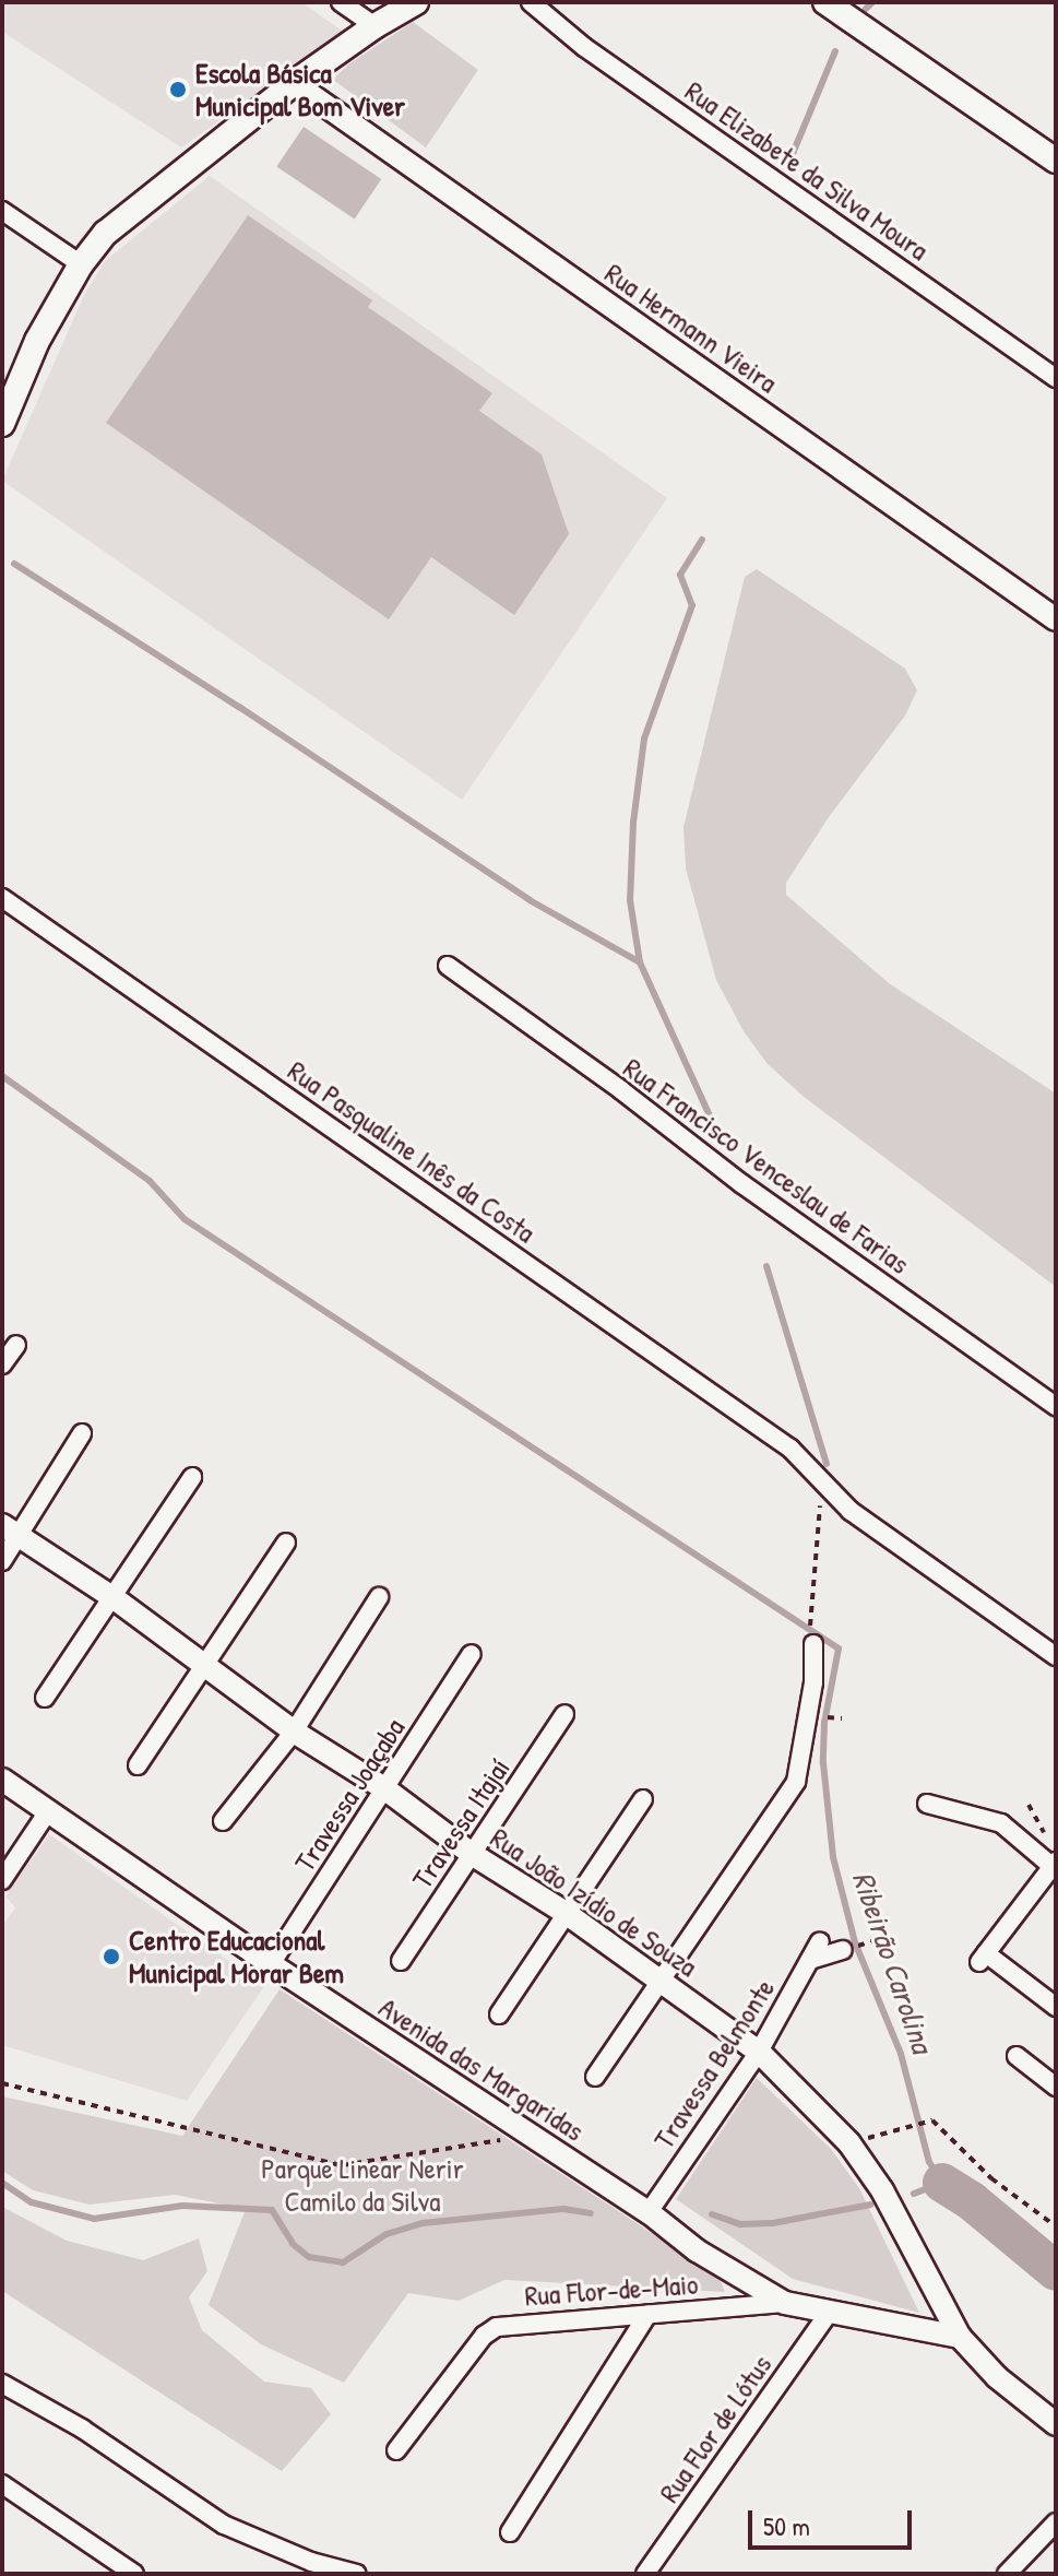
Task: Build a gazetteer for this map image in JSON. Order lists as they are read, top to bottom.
{
  "streets": {
    "street": [
      "Rua Elizabete da Silva Moura",
      "Rua Hermann Vieira",
      "Rua Pasqualine Inês da Costa",
      "Rua Francisco Venceslau de Farias",
      "Travessa Joaçaba",
      "Travessa Itajaí",
      "Rua João Izídio de Souza",
      "Travessa Belmonte",
      "Avenida das Margaridas",
      "Rua Flor-de-Maio",
      "Rua Flor de Lótus"
    ]
  },
  "crossings": [
    ["Travessa Joaçaba", "Rua João Izídio de Souza"],
    ["Travessa Joaçaba", "Avenida das Margaridas"],
    ["Travessa Itajaí", "Rua João Izídio de Souza"],
    ["Rua João Izídio de Souza", "Travessa Belmonte"],
    ["Rua João Izídio de Souza", "Avenida das Margaridas"],
    ["Travessa Belmonte", "Avenida das Margaridas"],
    ["Avenida das Margaridas", "Rua Flor-de-Maio"],
    ["Avenida das Margaridas", "Rua Flor de Lótus"]
  ],
  "water": ["Ribeirão Carolina"],
  "parks": ["Parque Linear Nerir Camilo da Silva"],
  "places": ["Escola Básica Municipal Bom Viver", "Centro Educacional Municipal Morar Bem"],
  "scale_bar": "50 m"
}
